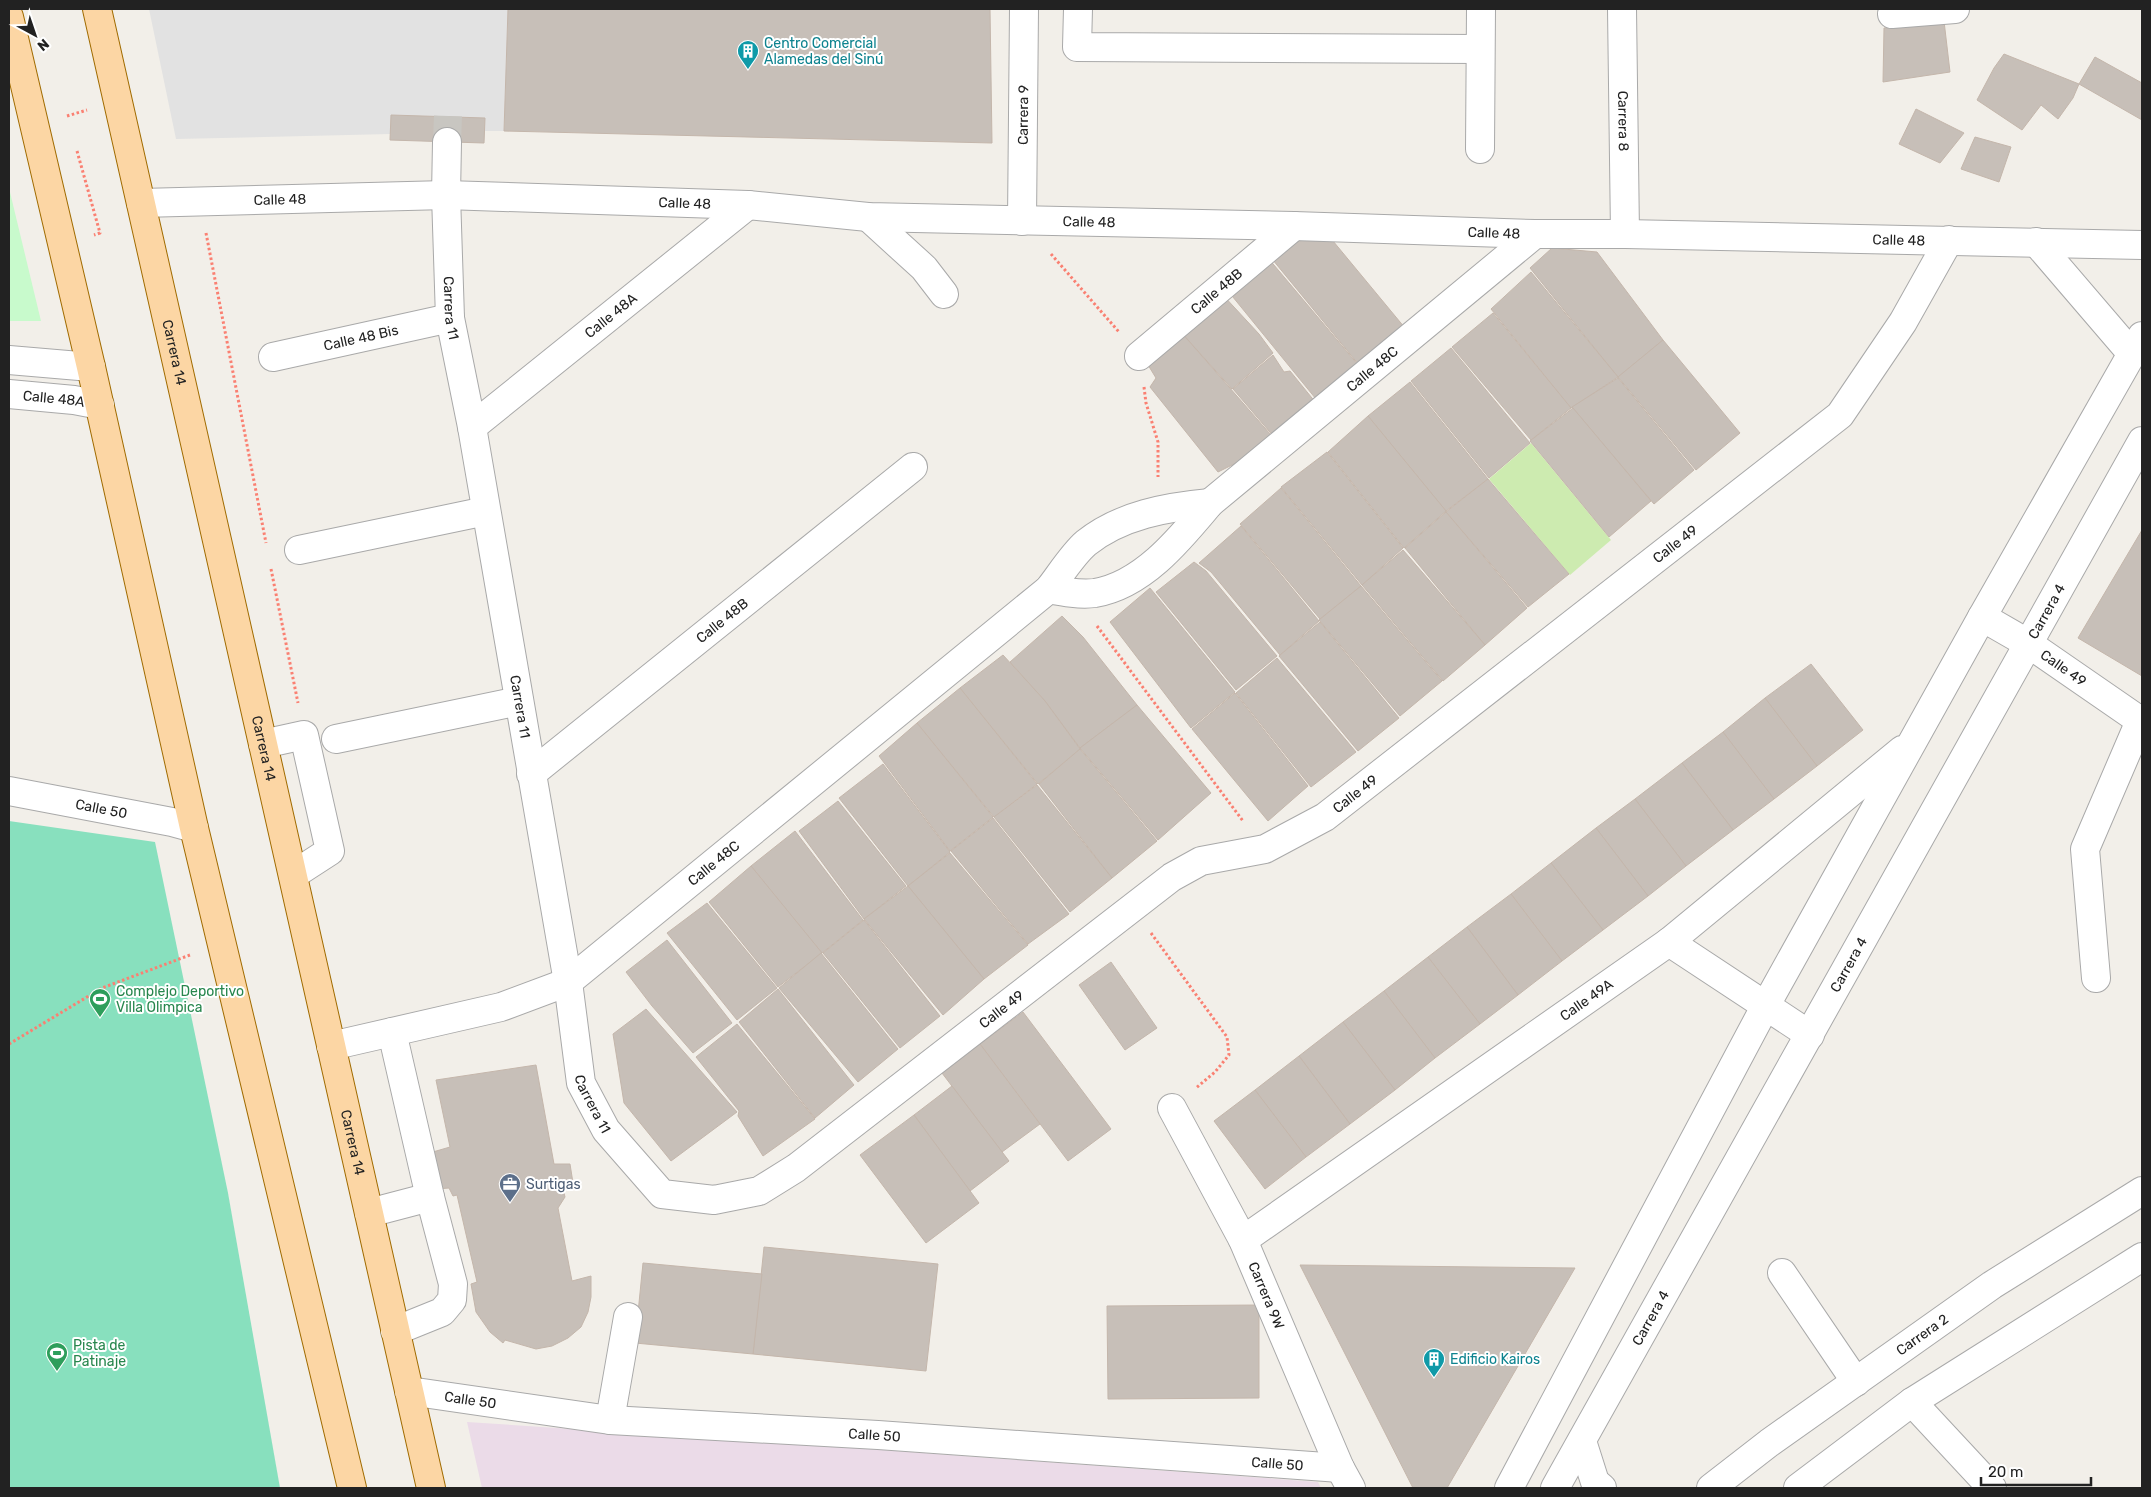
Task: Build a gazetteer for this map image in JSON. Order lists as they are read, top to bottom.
{
  "streets": {
    "main road": ["Carrera 14"],
    "street": [
      "Carrera 9",
      "Carrera 8",
      "Calle 48",
      "Calle 48B",
      "Carrera 11",
      "Calle 48A",
      "Calle 48 Bis",
      "Calle 48C",
      "Calle 49",
      "Carrera 4",
      "Calle 50",
      "Calle 49A",
      "Carrera 9W",
      "Carrera 2"
    ]
  },
  "crossings": [
    ["Carrera 9", "Calle 48"],
    ["Carrera 8", "Calle 48"],
    ["Calle 48", "Calle 48B"],
    ["Calle 48", "Carrera 11"],
    ["Calle 48", "Calle 48A"],
    ["Calle 48", "Carrera 14"],
    ["Calle 48", "Calle 48C"],
    ["Calle 48", "Calle 49"],
    ["Calle 48B", "Carrera 11"],
    ["Carrera 11", "Calle 48A"],
    ["Carrera 11", "Calle 48 Bis"],
    ["Carrera 11", "Calle 48C"],
    ["Carrera 11", "Calle 49"],
    ["Carrera 14", "Calle 48C"],
    ["Carrera 14", "Calle 50"],
    ["Calle 49", "Carrera 4"],
    ["Calle 50", "Carrera 9W"],
    ["Calle 49A", "Carrera 9W"]
  ],
  "places": {
    "building": ["Centro Comercial Alamedas del Sinú", "Edificio Kairos"],
    "sports": ["Complejo Deportivo Villa Olimpica", "Pista de Patinaje"],
    "office": ["Surtigas"]
  },
  "scale_bar": "20 m",
  "north": "bottom right"
}
